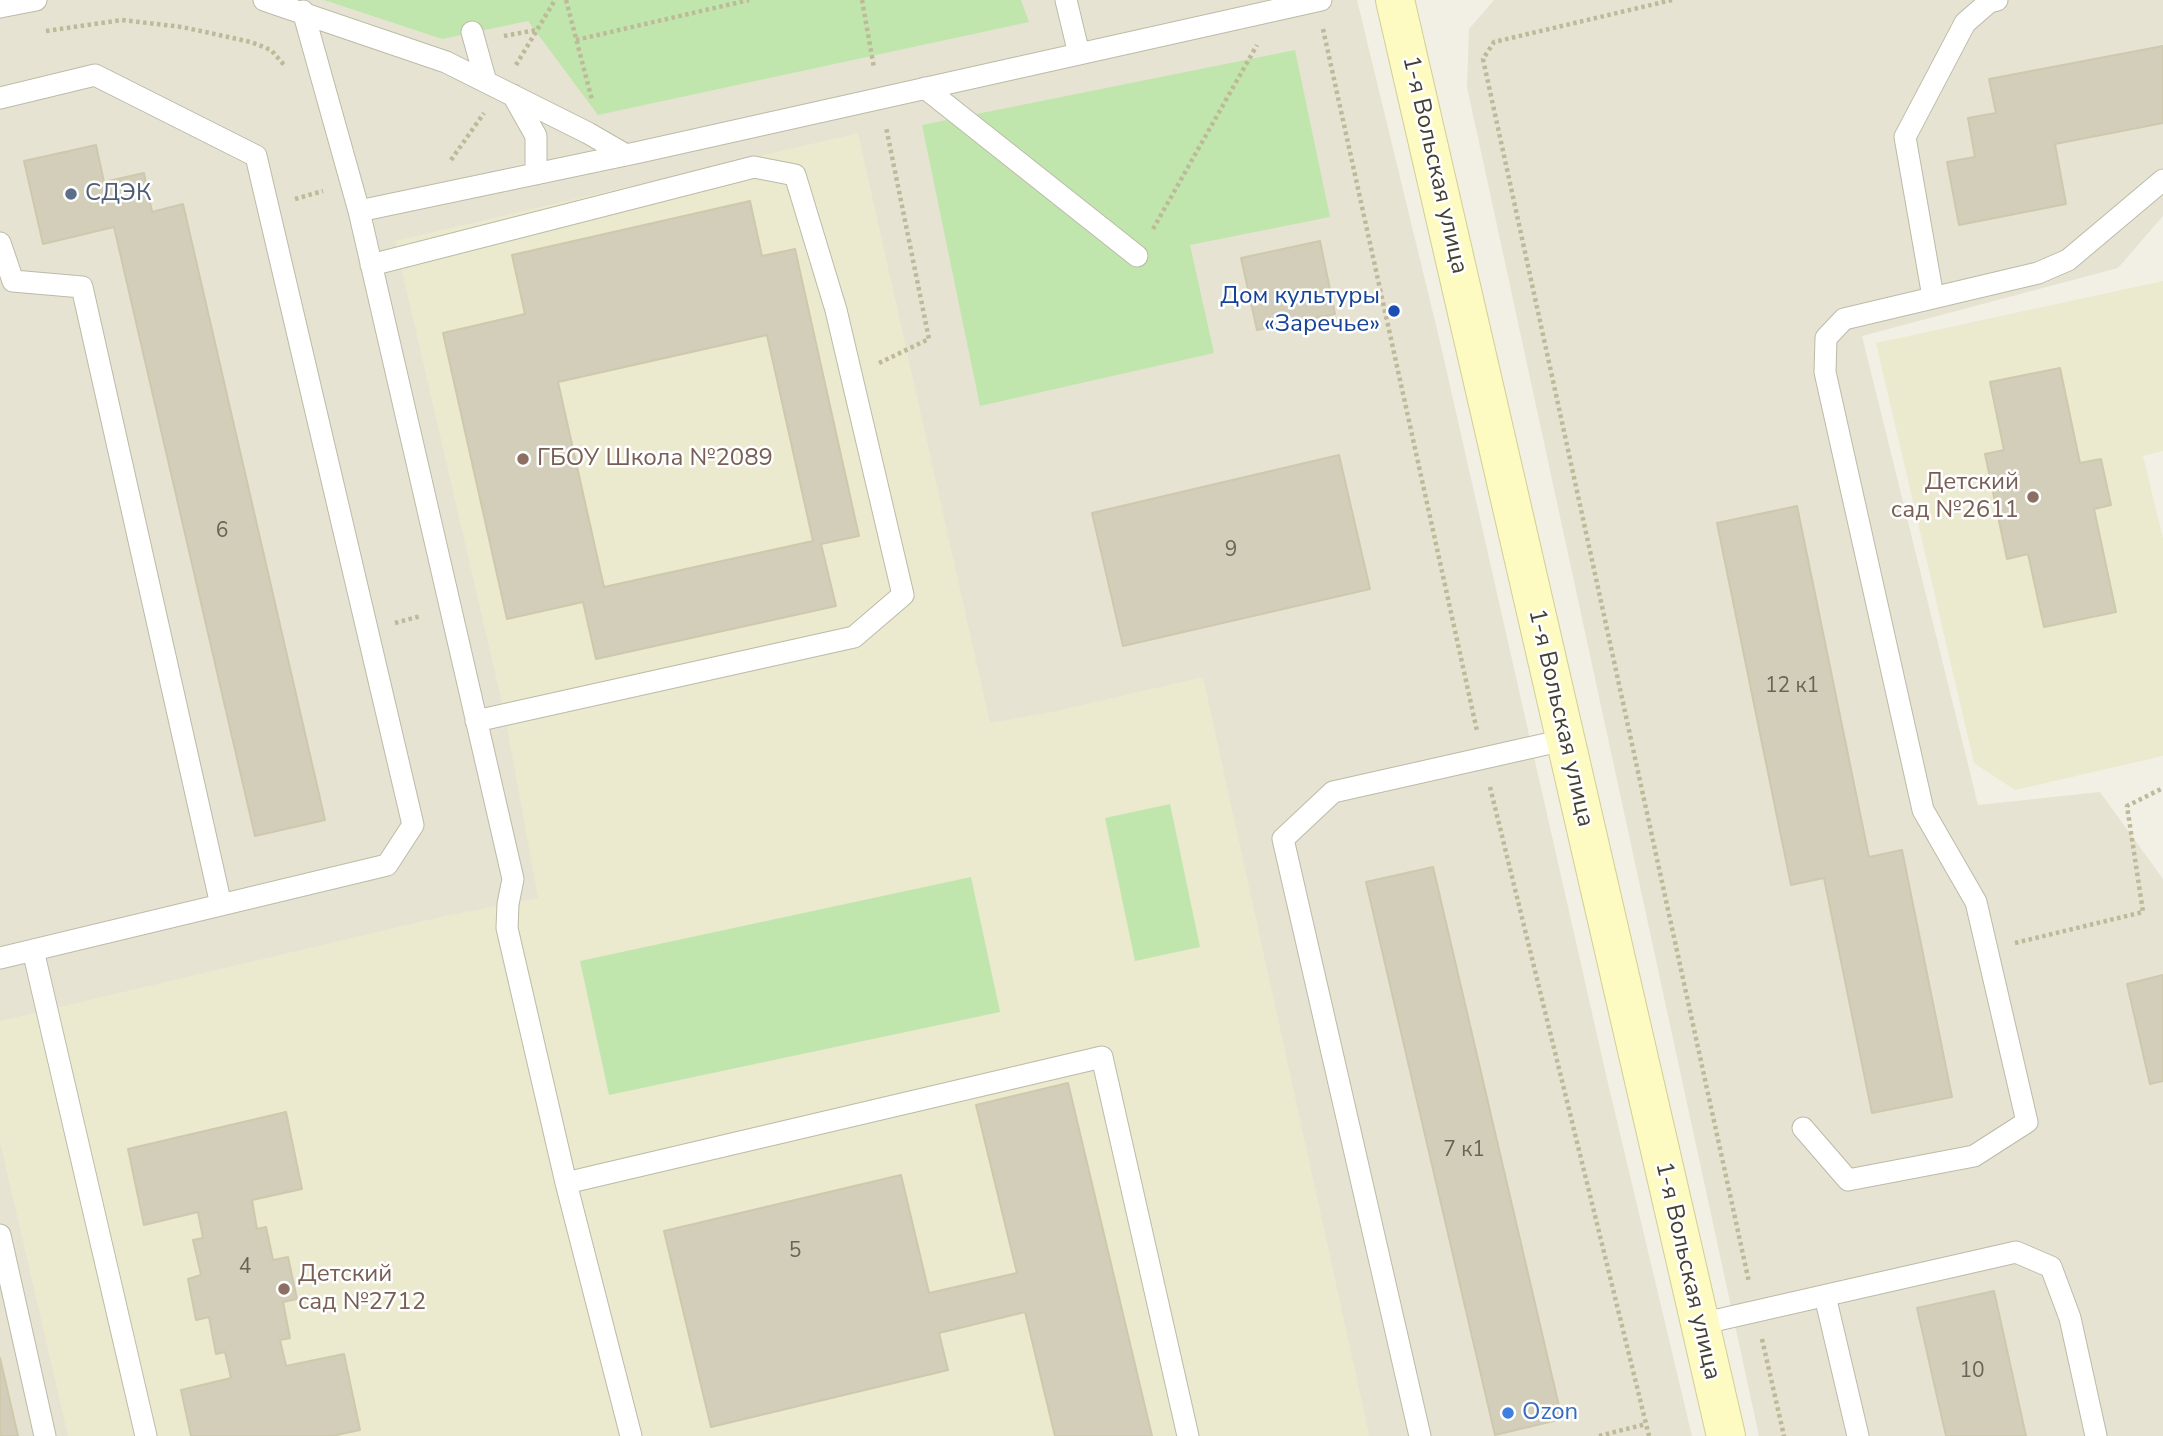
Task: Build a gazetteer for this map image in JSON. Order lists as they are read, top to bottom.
{
  "streets": {
    "street": ["1-я Вольская улица"]
  },
  "places": [
    "СДЭК",
    "Дом культуры «Заречье»",
    "ГБОУ Школа №2089",
    "Детский сад №2611",
    "Детский сад №2712",
    "Ozon"
  ],
  "house_numbers": [
    "6",
    "9",
    "12 к1",
    "7 к1",
    "5",
    "4",
    "10"
  ]
}
